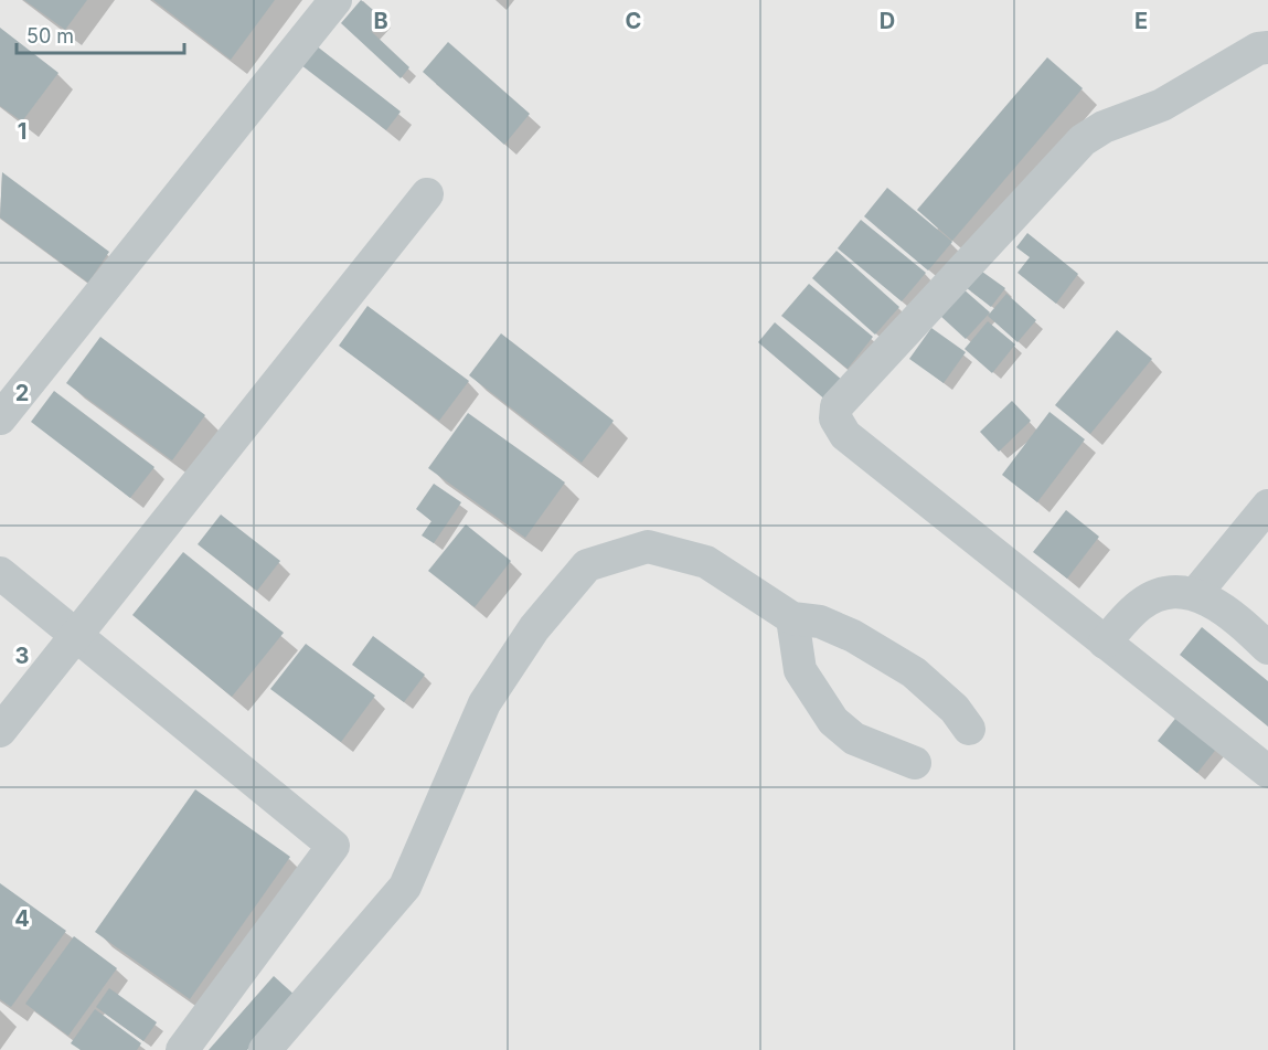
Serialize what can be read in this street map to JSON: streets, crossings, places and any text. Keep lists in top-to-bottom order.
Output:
{
  "scale_bar": "50 m",
  "grid": {
    "columns": [
      "B",
      "C",
      "D",
      "E"
    ],
    "rows": [
      "1",
      "2",
      "3",
      "4"
    ]
  }
}
